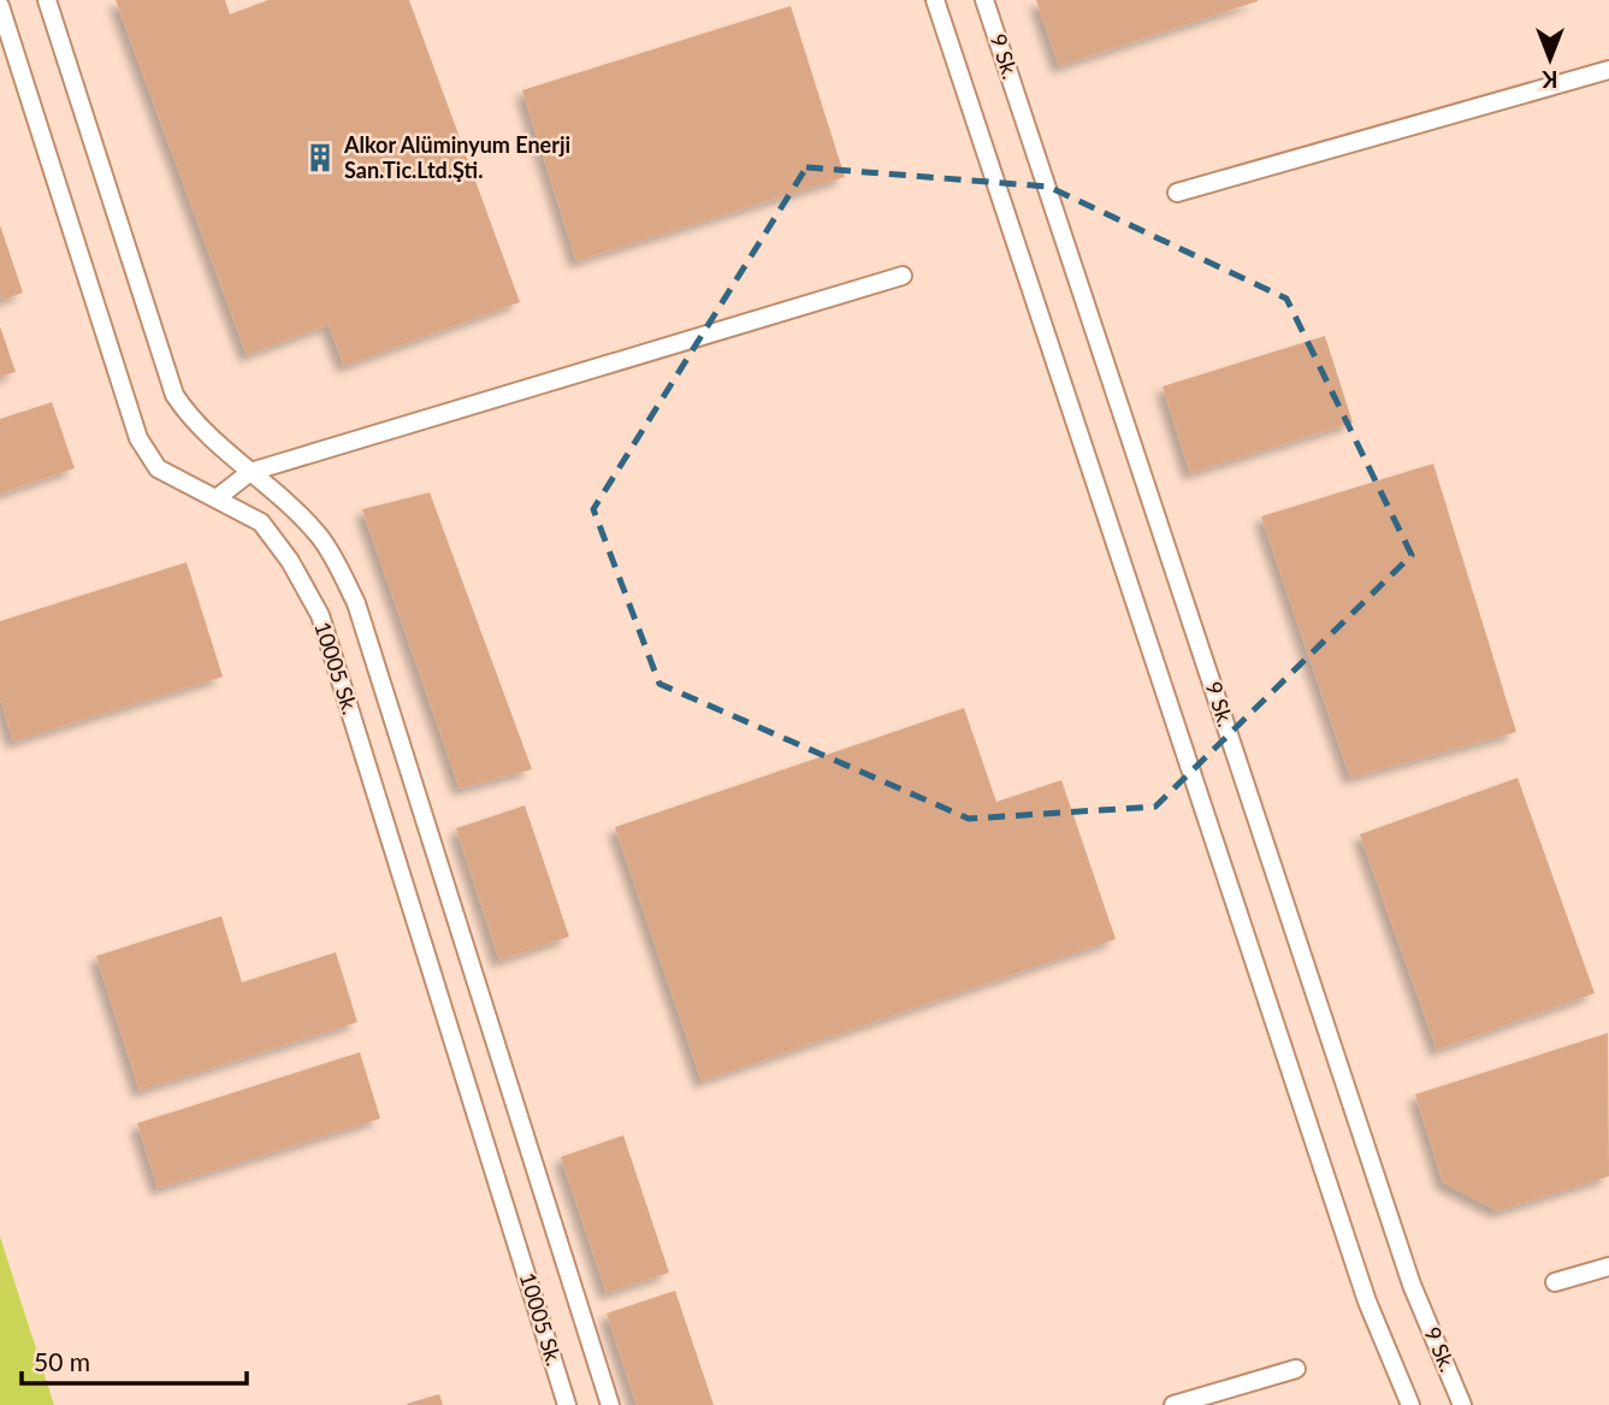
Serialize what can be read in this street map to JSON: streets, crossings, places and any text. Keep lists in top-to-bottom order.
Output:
{
  "streets": {
    "lane": ["9 Sk.", "10005 Sk."]
  },
  "places": {
    "building": ["Alkor Alüminyum Enerji San.Tic.Ltd.Şti."]
  },
  "scale_bar": "50 m",
  "north": "bottom"
}
